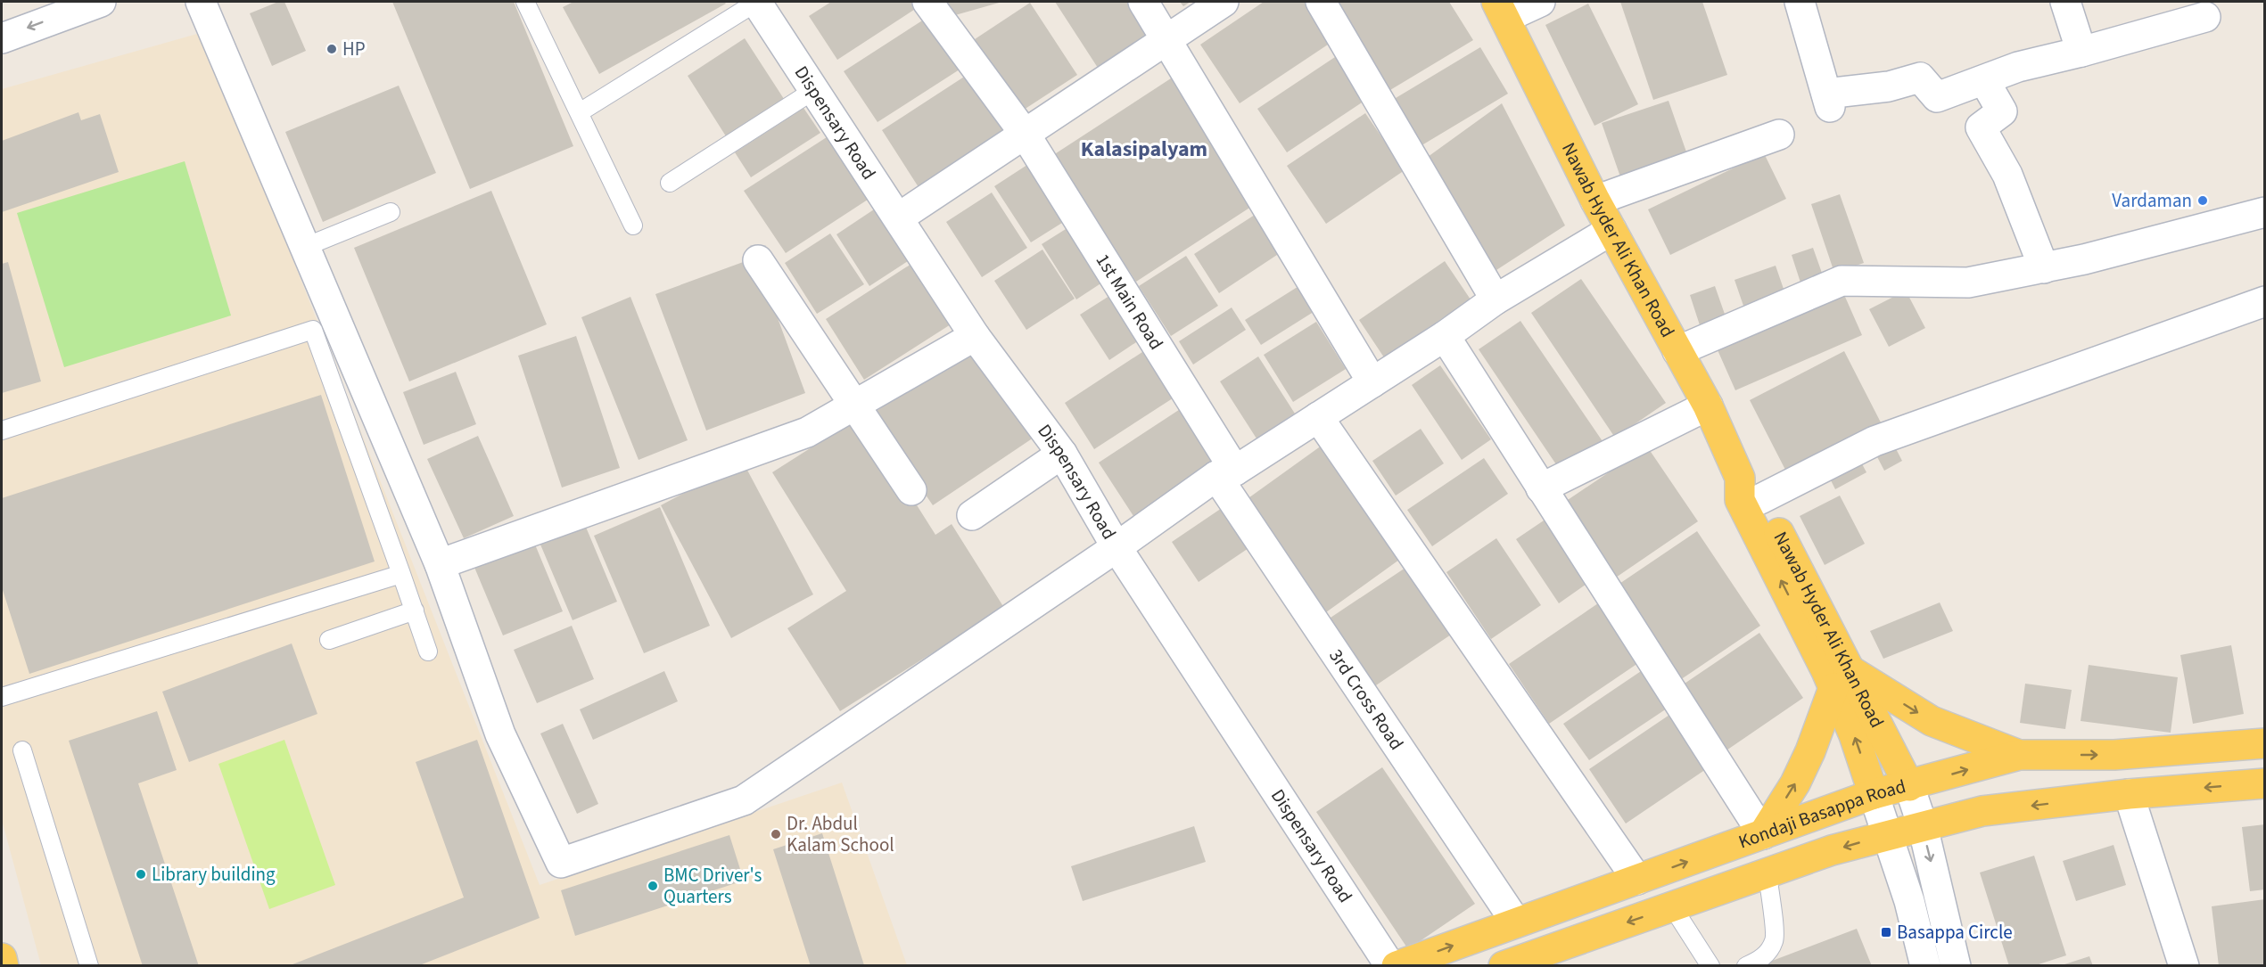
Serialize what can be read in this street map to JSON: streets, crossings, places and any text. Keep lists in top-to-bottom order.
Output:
{
  "streets": {
    "main road": ["Nawab Hyder Ali Khan Road", "Kondaji Basappa Road"],
    "street": ["Dispensary Road", "1st Main Road", "3rd Cross Road"]
  },
  "crossings": [
    ["Nawab Hyder Ali Khan Road", "Kondaji Basappa Road"],
    ["1st Main Road", "3rd Cross Road"],
    ["3rd Cross Road", "Kondaji Basappa Road"]
  ],
  "districts": ["Kalasipalyam"],
  "places": {
    "other": [
      "HP",
      "Vardaman",
      "Dr. Abdul Kalam School",
      "Library building",
      "BMC Driver's Quarters"
    ],
    "transit": ["Basappa Circle"]
  }
}
